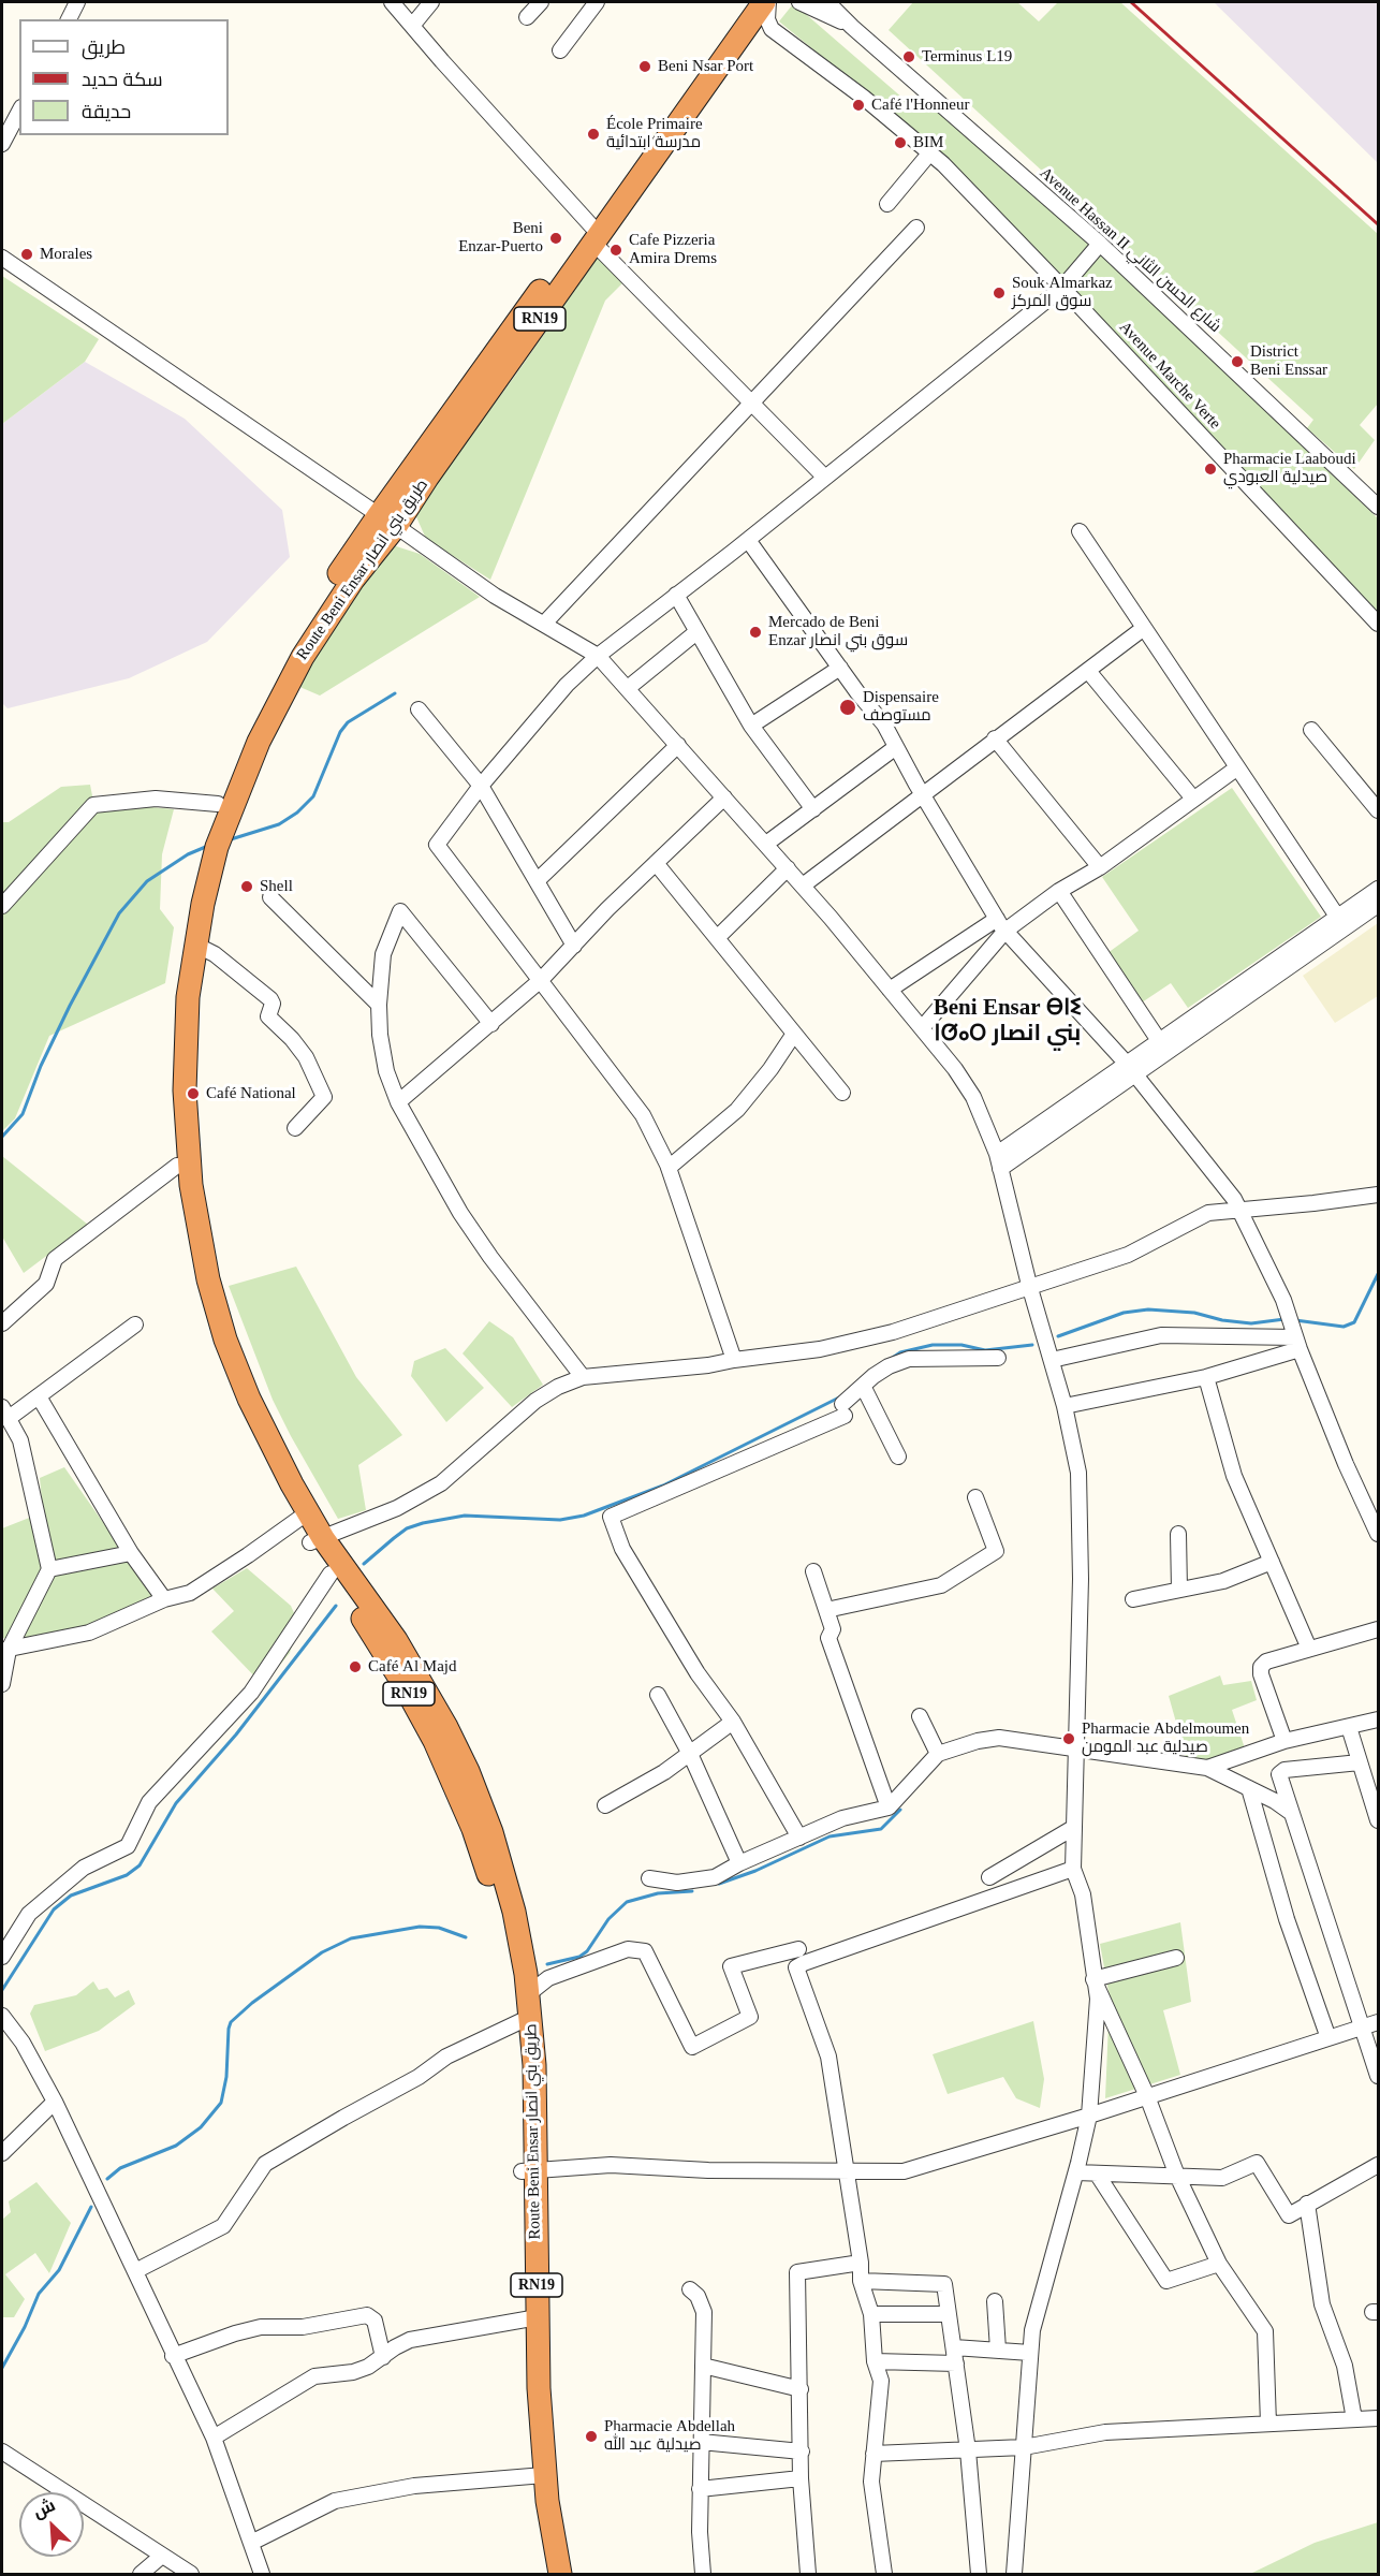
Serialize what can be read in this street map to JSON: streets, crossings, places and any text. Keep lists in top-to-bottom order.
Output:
{
  "streets": {
    "highway": ["RN19", "Route Beni Ensar طريق بني انصار"],
    "street": ["Avenue Hassan II شارع الحسن الثاني", "Avenue Marche Verte"]
  },
  "crossings": [
    ["Avenue Marche Verte", "Route Beni Ensar طريق بني انصار"]
  ],
  "districts": ["Beni Ensar ⴱⵏⵉ ⵏⵚⴰⵔ بني انصار"],
  "places": [
    "Terminus L19",
    "Beni Nsar Port",
    "Café l'Honneur",
    "École Primaire مدرسة ابتدائية",
    "BIM",
    "Beni Enzar-Puerto",
    "Cafe Pizzeria Amira Drems",
    "Morales",
    "Souk Almarkaz سوق المركز",
    "District Beni Enssar",
    "Pharmacie Laaboudi صيدلية العبودي",
    "Mercado de Beni Enzar سوق بني انصار",
    "Dispensaire مستوصف",
    "Shell",
    "Café National",
    "Café Al Majd",
    "Pharmacie Abdelmoumen صيدلية عبد المومن",
    "Pharmacie Abdellah صيدلية عبد الله"
  ],
  "legend": ["طريق", "سكة حديد", "حديقة"],
  "north": "top left"
}
